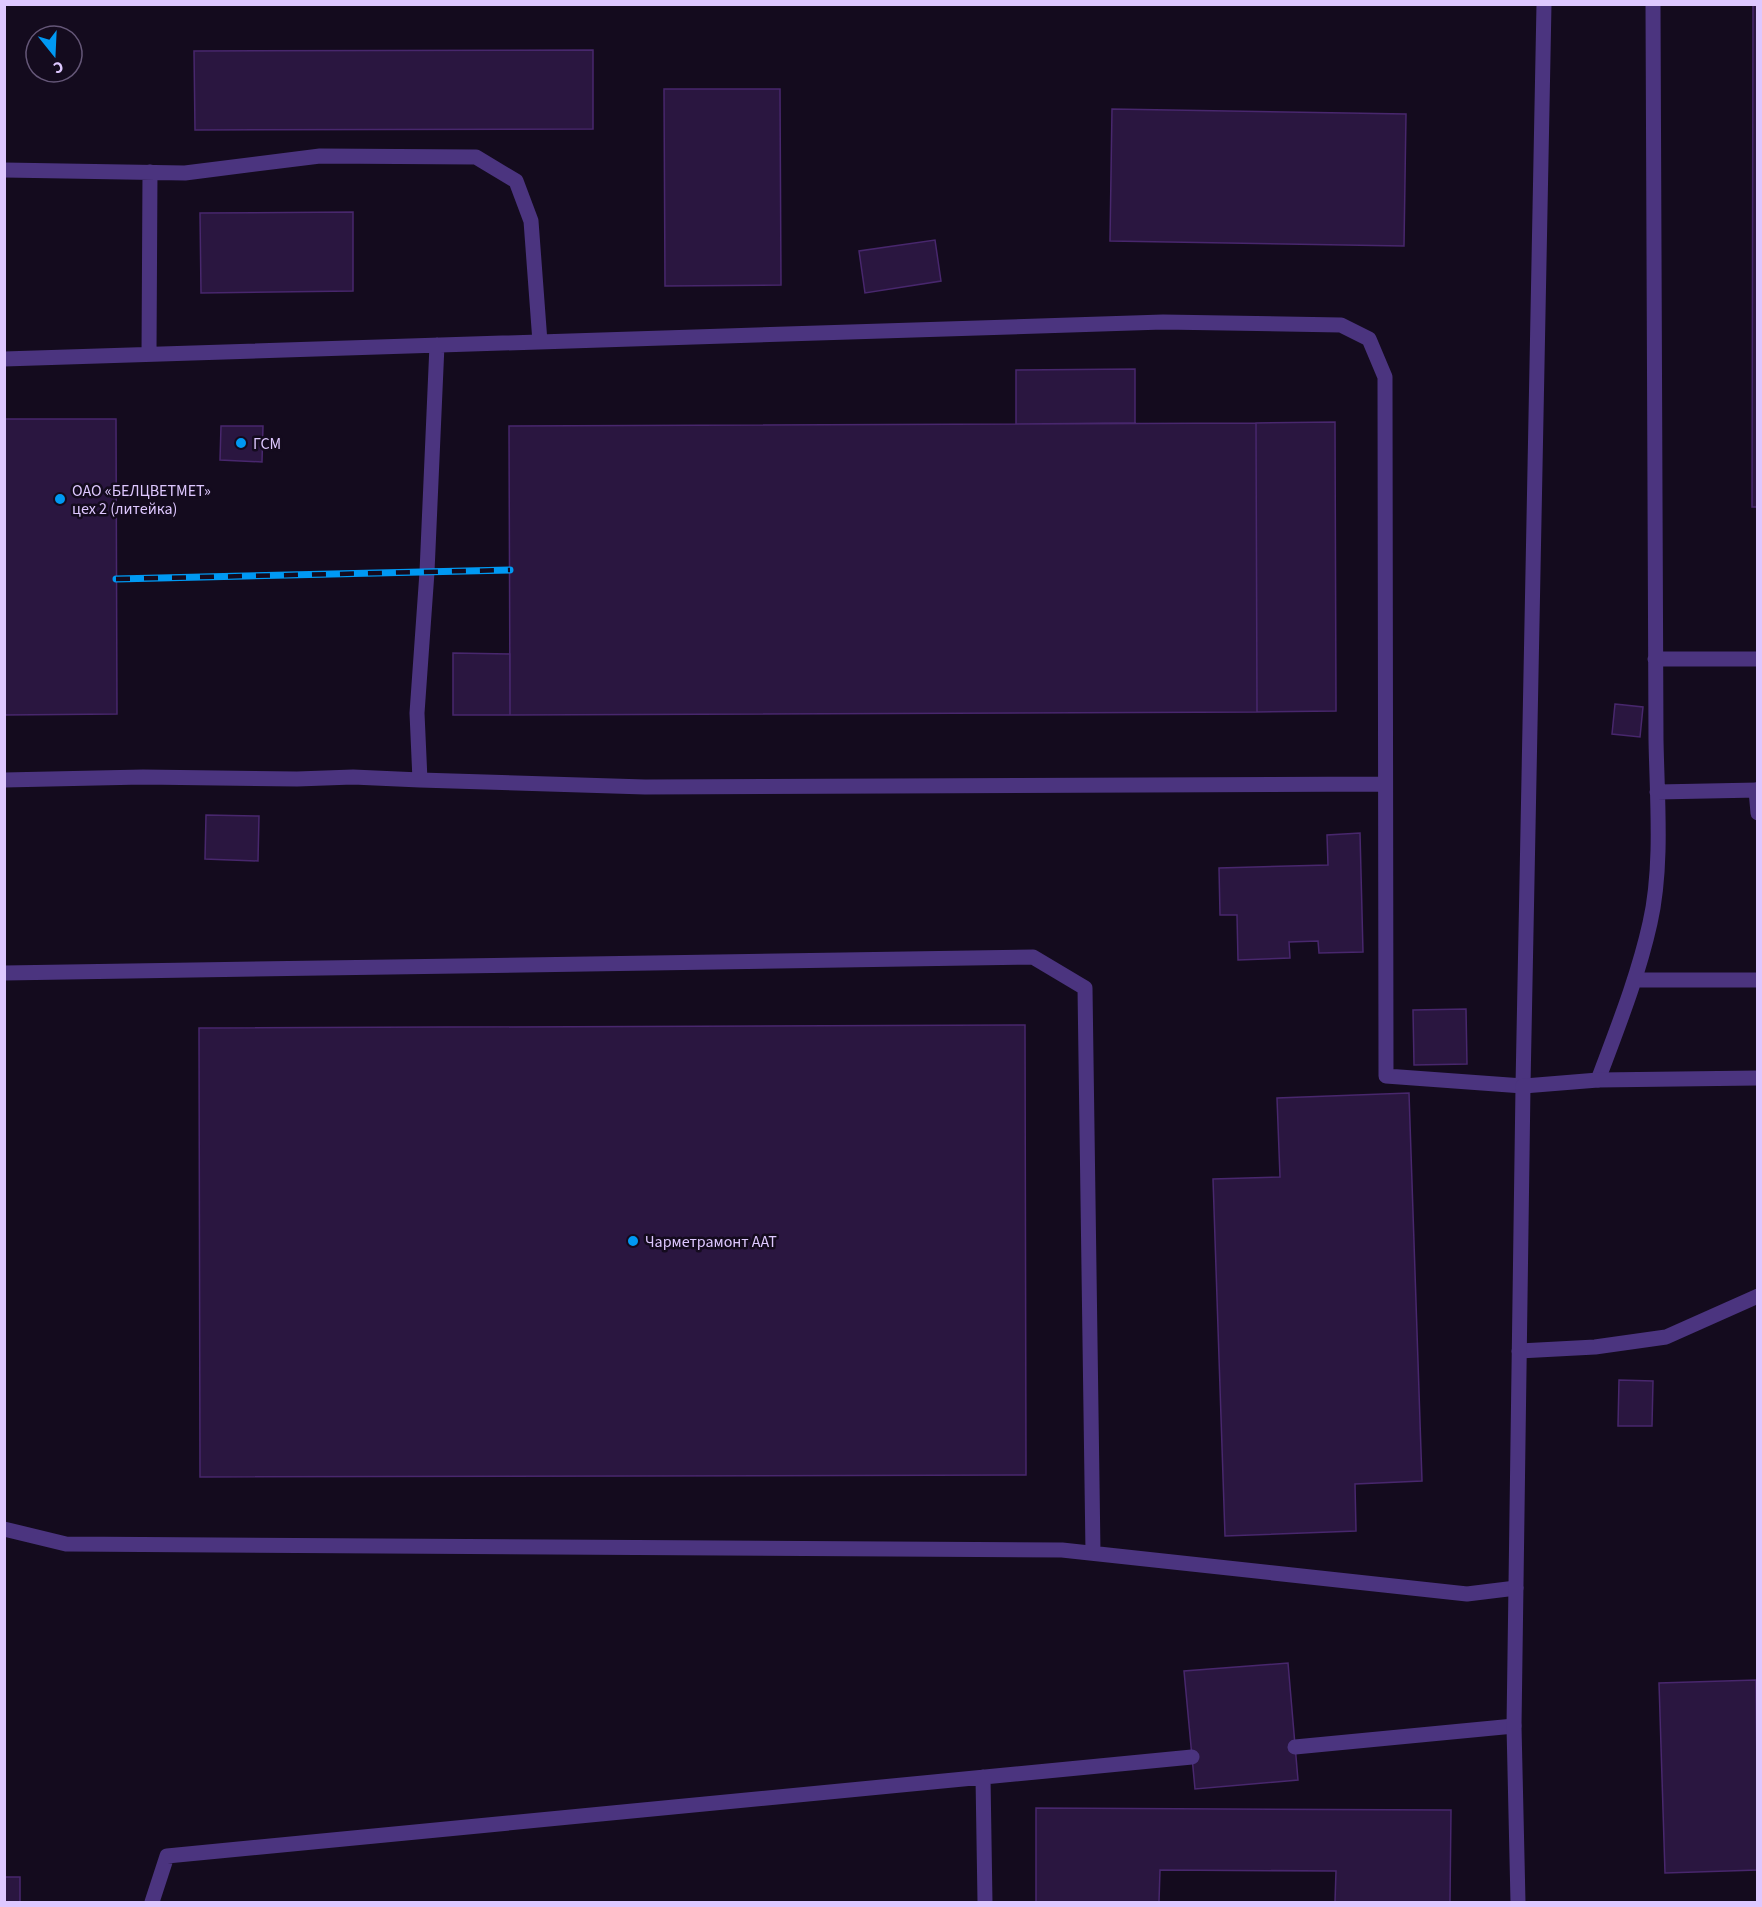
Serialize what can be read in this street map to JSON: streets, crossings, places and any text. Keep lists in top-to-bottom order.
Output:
{
  "places": ["ГСМ", "ОАО «БЕЛЦВЕТМЕТ» цех 2 (литейка)", "Чарметрамонт ААТ"],
  "north": "bottom"
}
